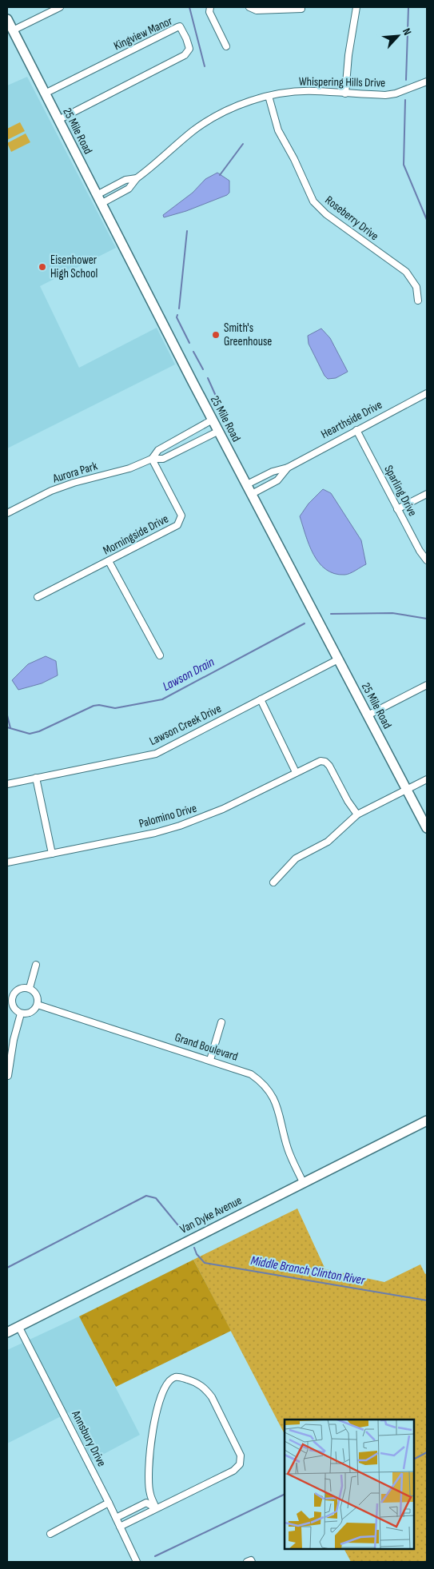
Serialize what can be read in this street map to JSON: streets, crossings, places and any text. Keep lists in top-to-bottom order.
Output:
{
  "streets": {
    "street": [
      "Kingview Manor",
      "Whispering Hills Drive",
      "25 Mile Road",
      "Roseberry Drive",
      "Hearthside Drive",
      "Aurora Park",
      "Sparling Drive",
      "Morningside Drive",
      "Lawson Creek Drive",
      "Palomino Drive",
      "Grand Boulevard",
      "Van Dyke Avenue",
      "Annsbury Drive"
    ]
  },
  "crossings": [
    ["Kingview Manor", "25 Mile Road"],
    ["Whispering Hills Drive", "25 Mile Road"],
    ["Whispering Hills Drive", "Roseberry Drive"],
    ["25 Mile Road", "Hearthside Drive"],
    ["25 Mile Road", "Aurora Park"],
    ["25 Mile Road", "Lawson Creek Drive"],
    ["Hearthside Drive", "Sparling Drive"],
    ["Aurora Park", "Morningside Drive"],
    ["Grand Boulevard", "Van Dyke Avenue"],
    ["Van Dyke Avenue", "Annsbury Drive"]
  ],
  "water": ["Lawson Drain", "Middle Branch Clinton River"],
  "places": ["Eisenhower High School", "Smith's Greenhouse"],
  "north": "top right"
}
